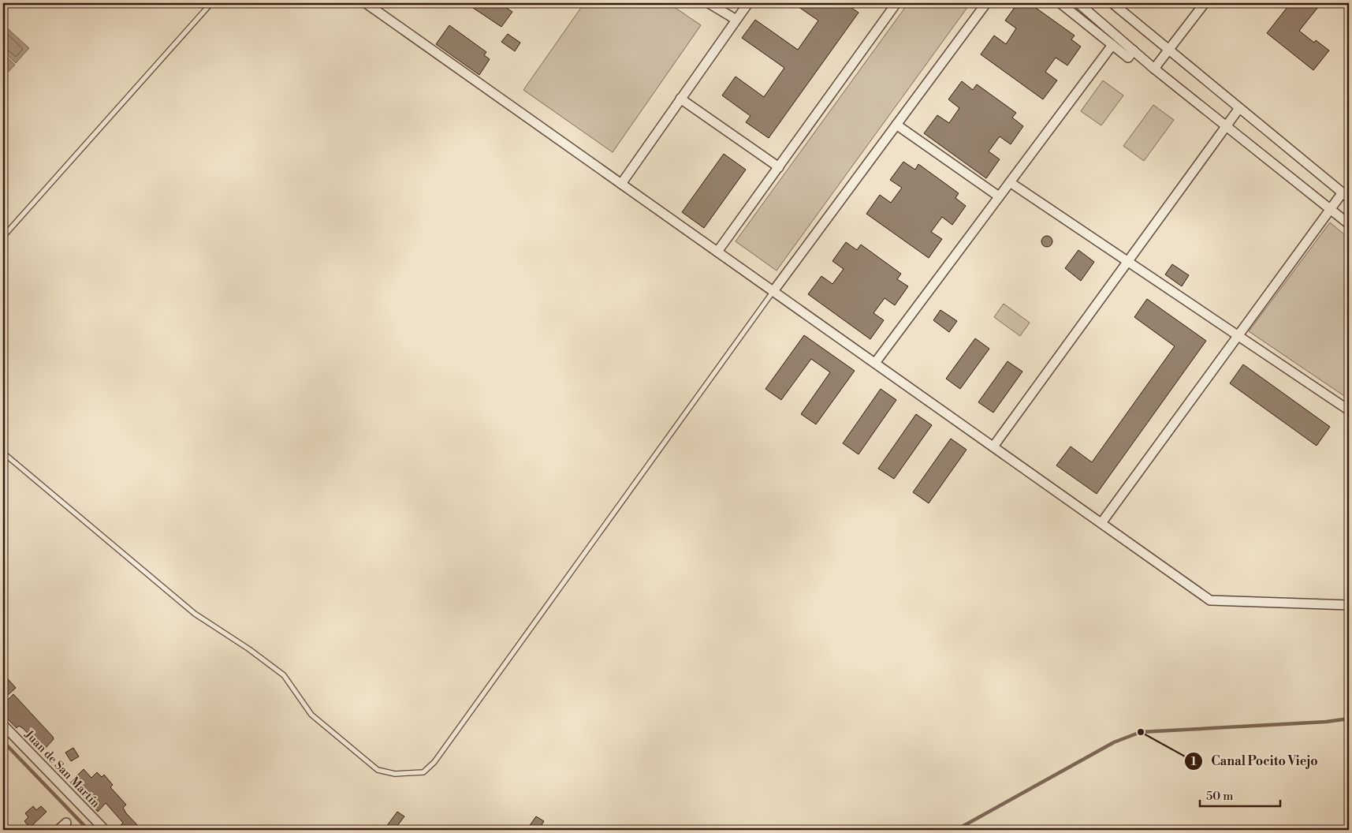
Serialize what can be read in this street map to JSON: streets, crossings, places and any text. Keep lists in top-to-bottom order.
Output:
{
  "streets": {
    "street": ["Juan de San Martín"]
  },
  "places": ["Canal Pocito Viejo"],
  "scale_bar": "50 m"
}
